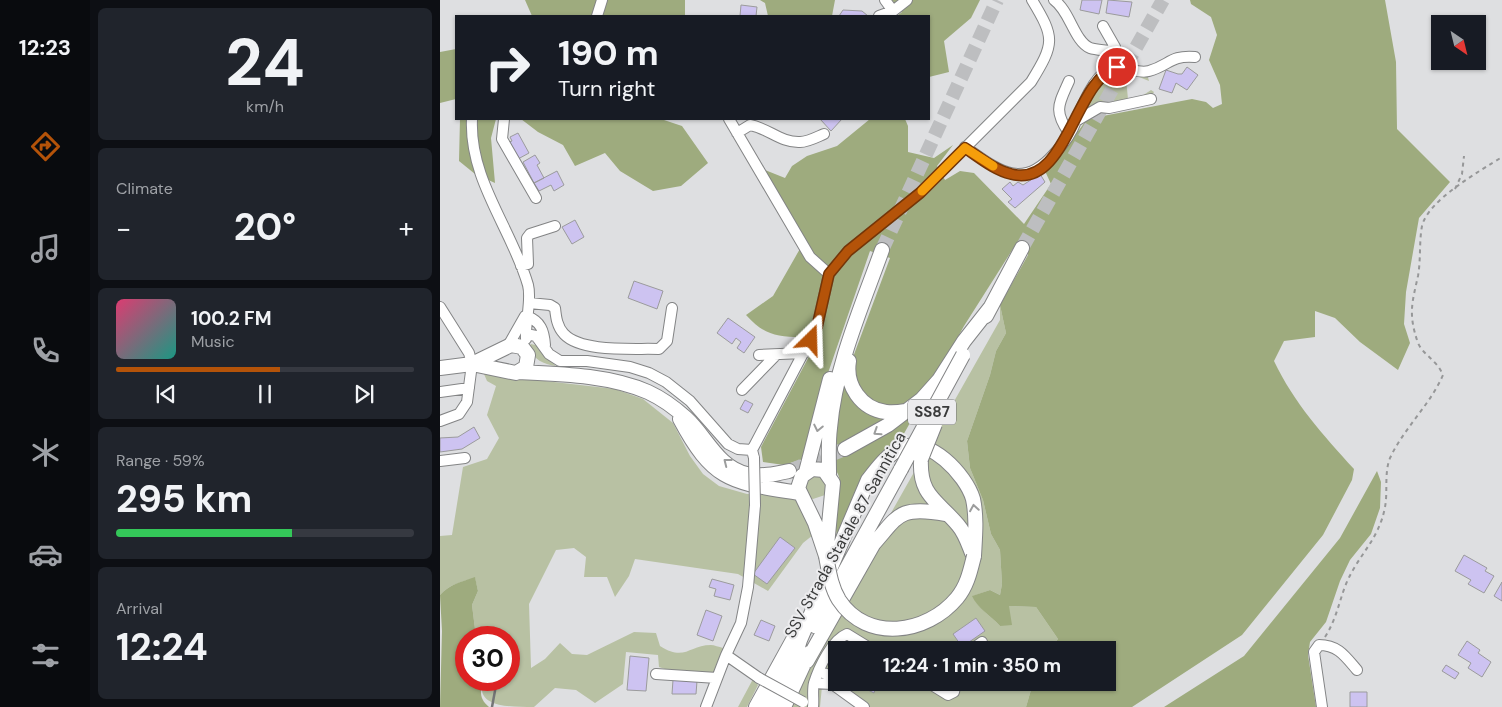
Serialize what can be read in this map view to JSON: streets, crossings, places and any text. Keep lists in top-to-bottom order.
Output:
{
  "streets": {
    "main road": ["SS87", "SSV Strada Statale 87 Sannitica"]
  },
  "north": "bottom right",
  "page": {
    "tabs": "12:23",
    "tile": [
      ["24", "km/h"],
      "Climate",
      ["Range · 59%", "295 km"],
      ["Arrival", "12:24"]
    ],
    "turn": ["190 m", "Turn right"],
    "heat": ["−", "20°", "+"],
    "song": ["100.2 FM", "Music"],
    "limit": "30",
    "trip": "12:24 · 1 min · 350 m"
  }
}
